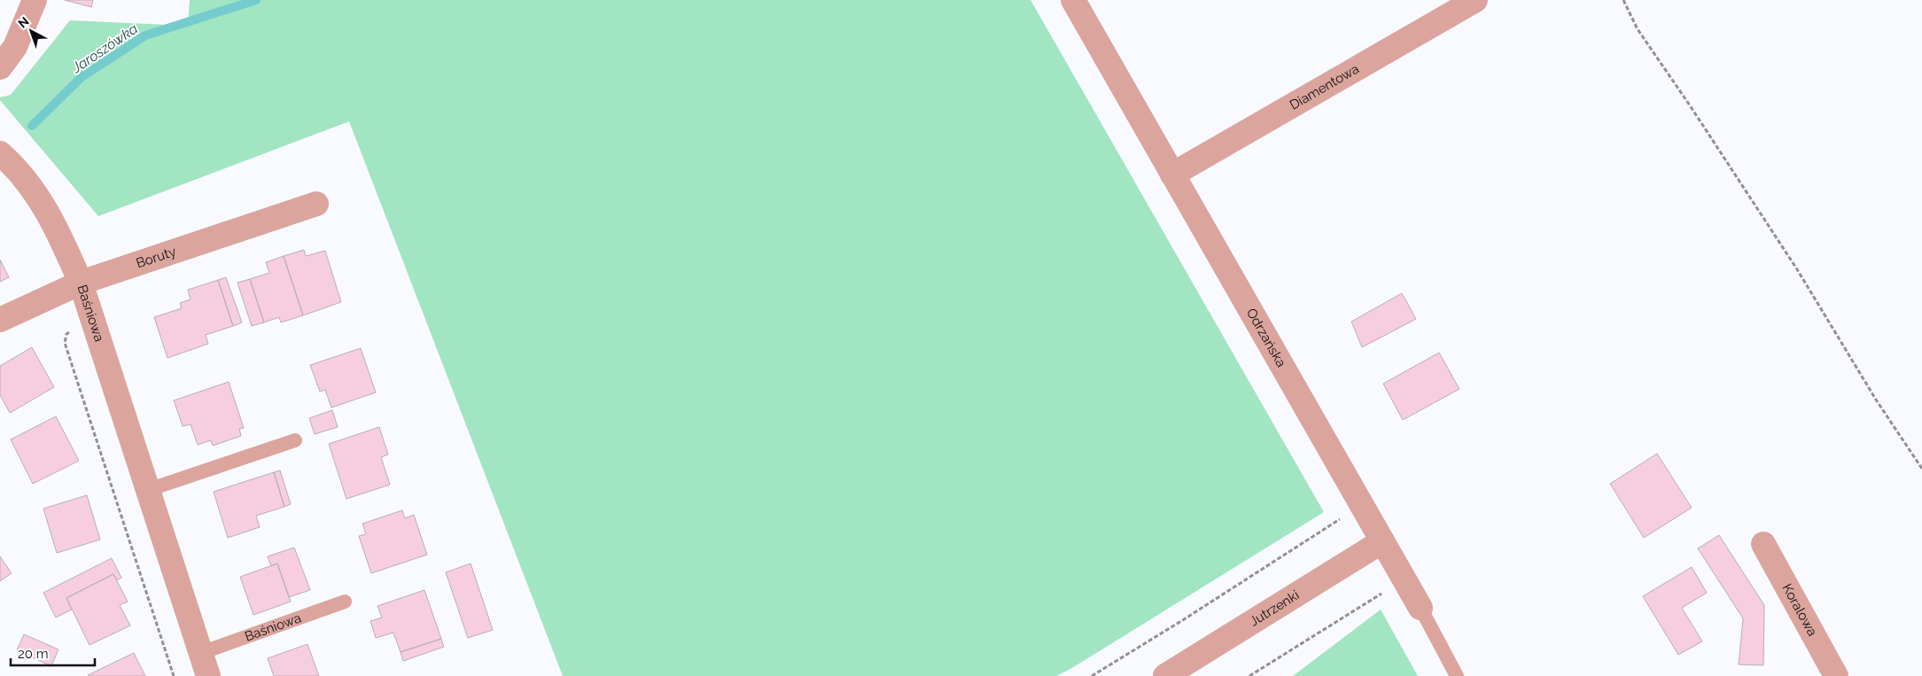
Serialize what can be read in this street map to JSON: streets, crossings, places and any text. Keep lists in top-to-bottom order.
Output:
{
  "streets": {
    "street": [
      "Diamentowa",
      "Boruty",
      "Baśniowa",
      "Odrzańska",
      "Jutrzenki",
      "Koralowa"
    ]
  },
  "crossings": [
    ["Diamentowa", "Odrzańska"],
    ["Boruty", "Baśniowa"],
    ["Odrzańska", "Jutrzenki"]
  ],
  "water": ["Jaroszówka"],
  "scale_bar": "20 m",
  "north": "top left"
}
